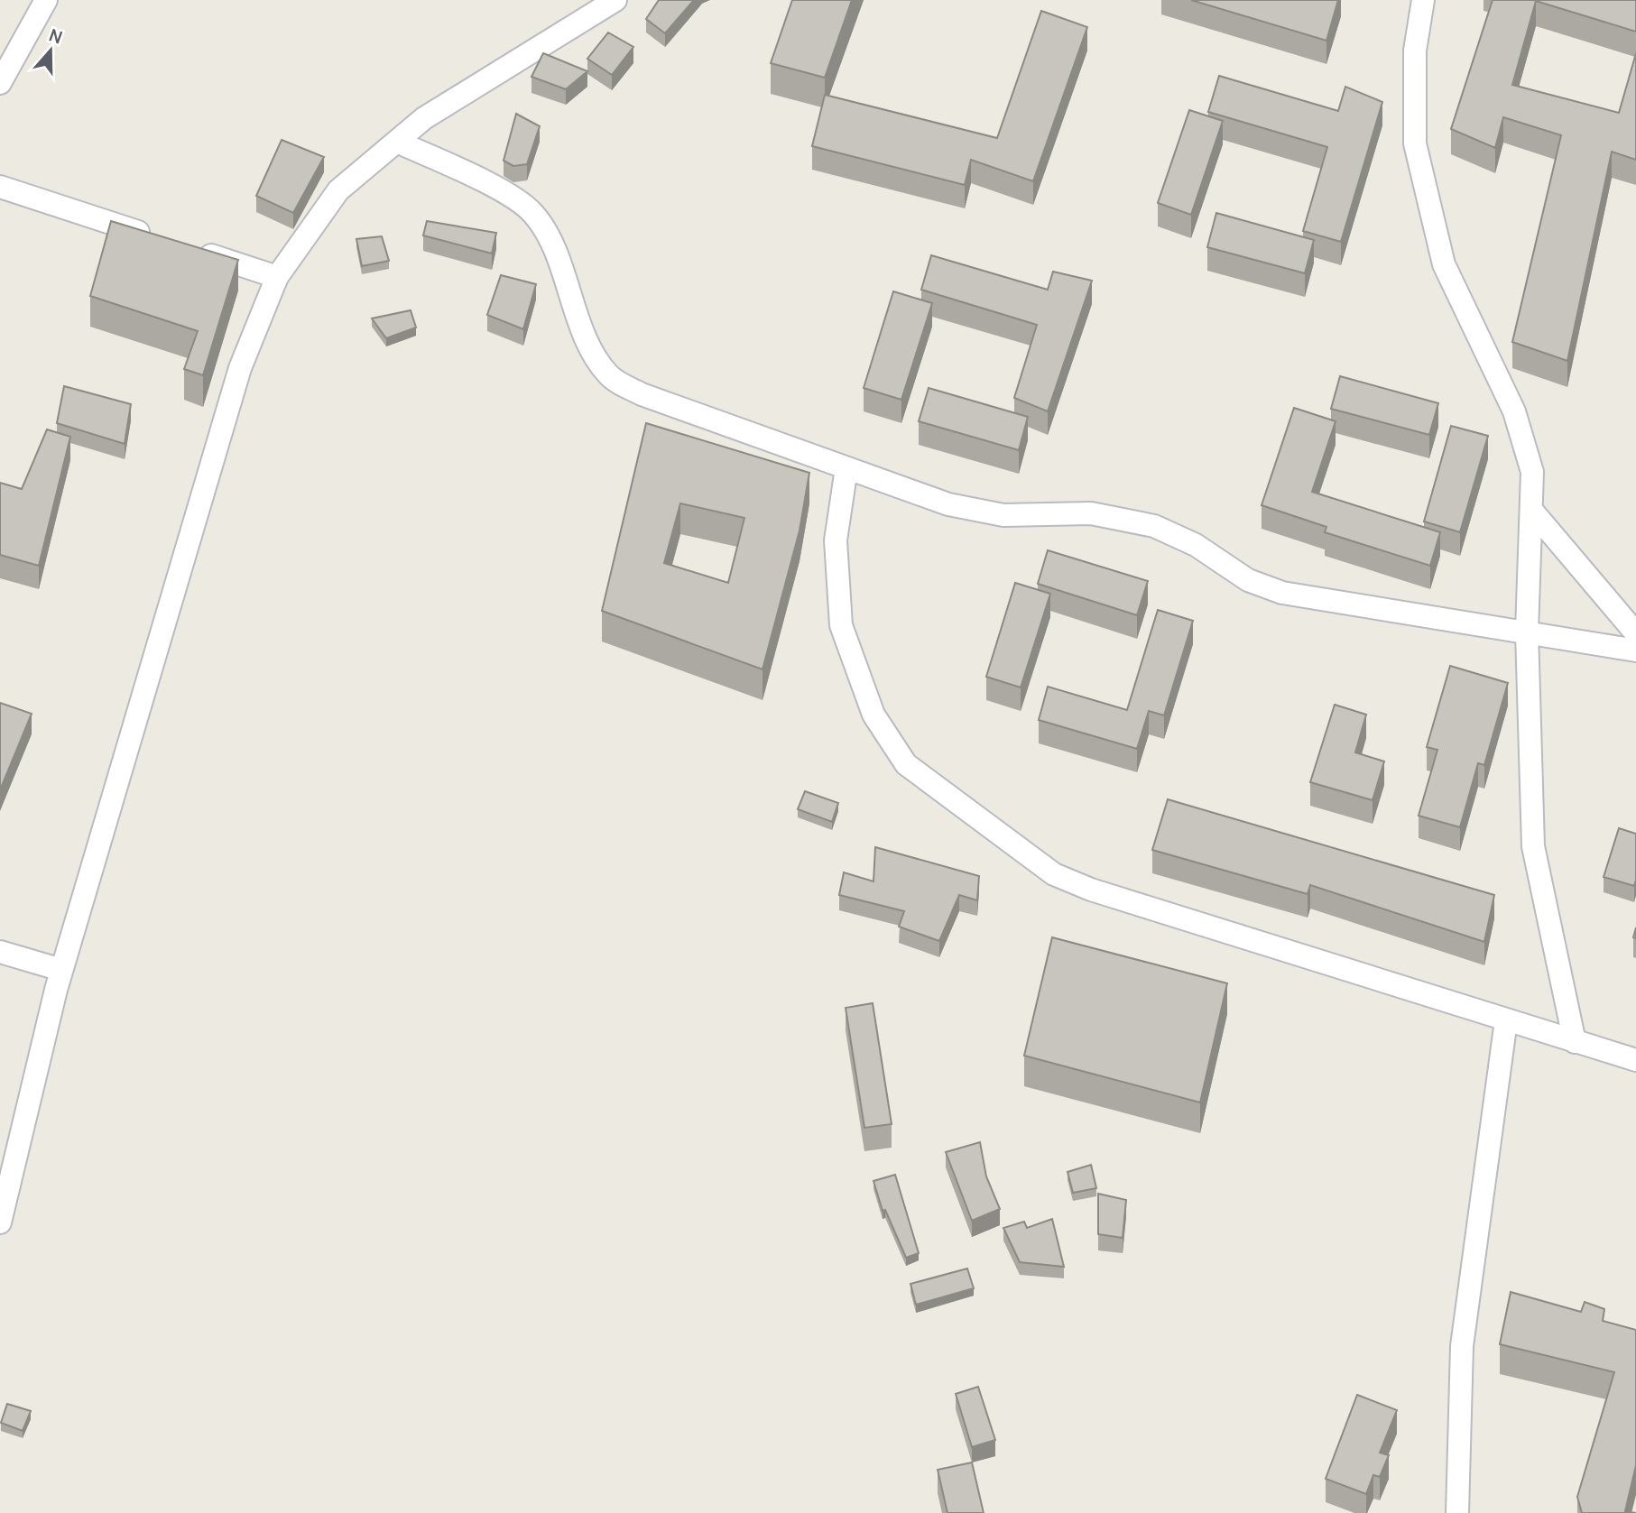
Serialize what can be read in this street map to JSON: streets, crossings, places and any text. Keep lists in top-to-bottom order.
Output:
{
  "north": "top"
}
